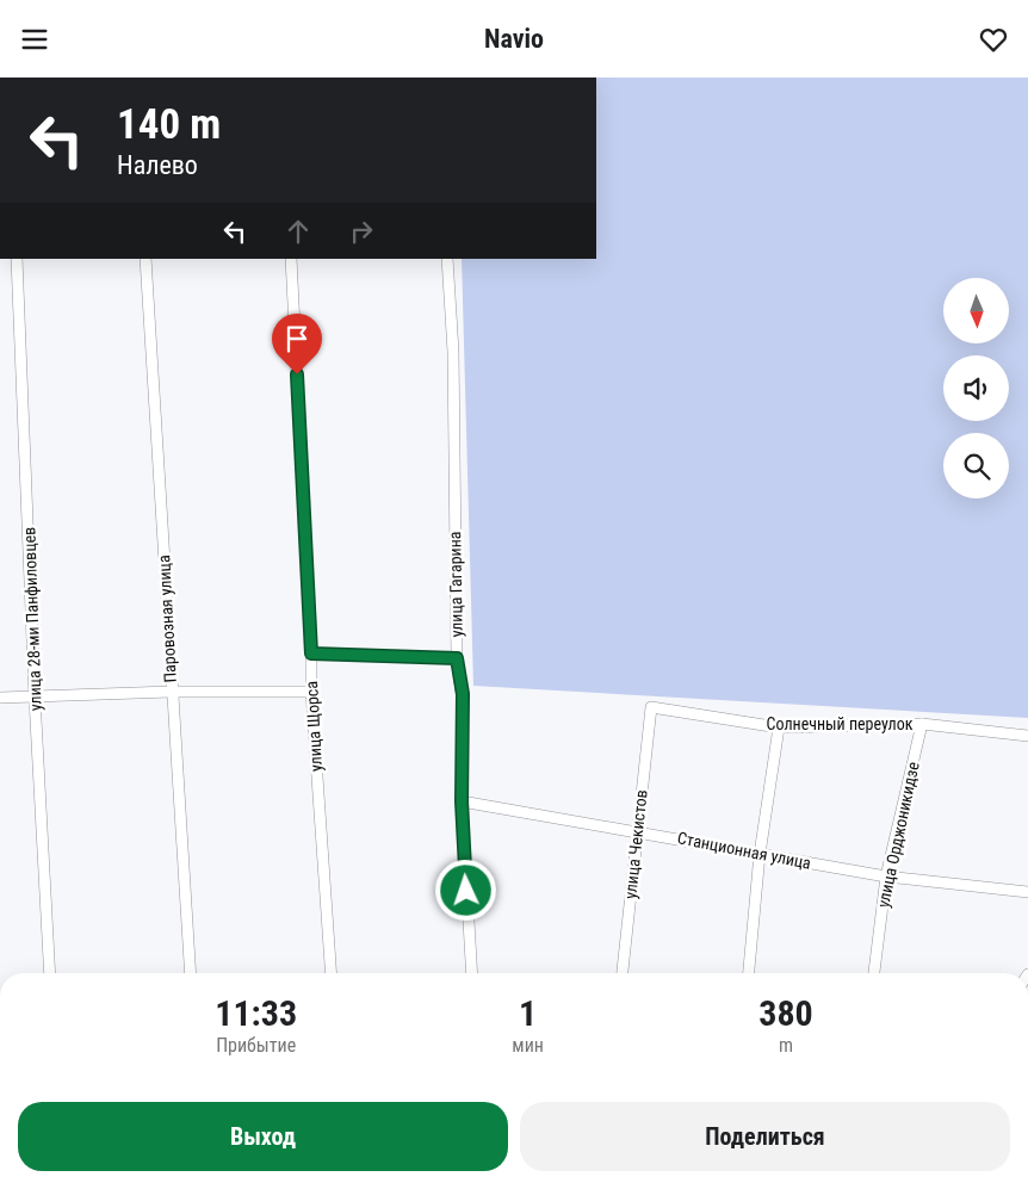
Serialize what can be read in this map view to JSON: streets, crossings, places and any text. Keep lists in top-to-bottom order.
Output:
{
  "streets": {
    "street": [
      "улица Гагарина",
      "улица 28-ми Панфиловцев",
      "Паровозная улица",
      "Солнечный переулок",
      "улица Щорса",
      "улица Орджоникидзе",
      "улица Чекистов",
      "Станционная улица"
    ]
  },
  "crossings": [
    ["улица Гагарина", "Станционная улица"],
    ["Солнечный переулок", "улица Орджоникидзе"],
    ["Солнечный переулок", "улица Чекистов"],
    ["улица Орджоникидзе", "Станционная улица"],
    ["улица Чекистов", "Станционная улица"]
  ],
  "north": "bottom",
  "page": {
    "header": "Navio",
    "turn": ["140 m", "Налево"],
    "eta": [
      "11:33",
      "Прибытие",
      "1",
      "мин",
      "380",
      "m"
    ],
    "buttons": ["Выход", "Поделиться"]
  }
}
